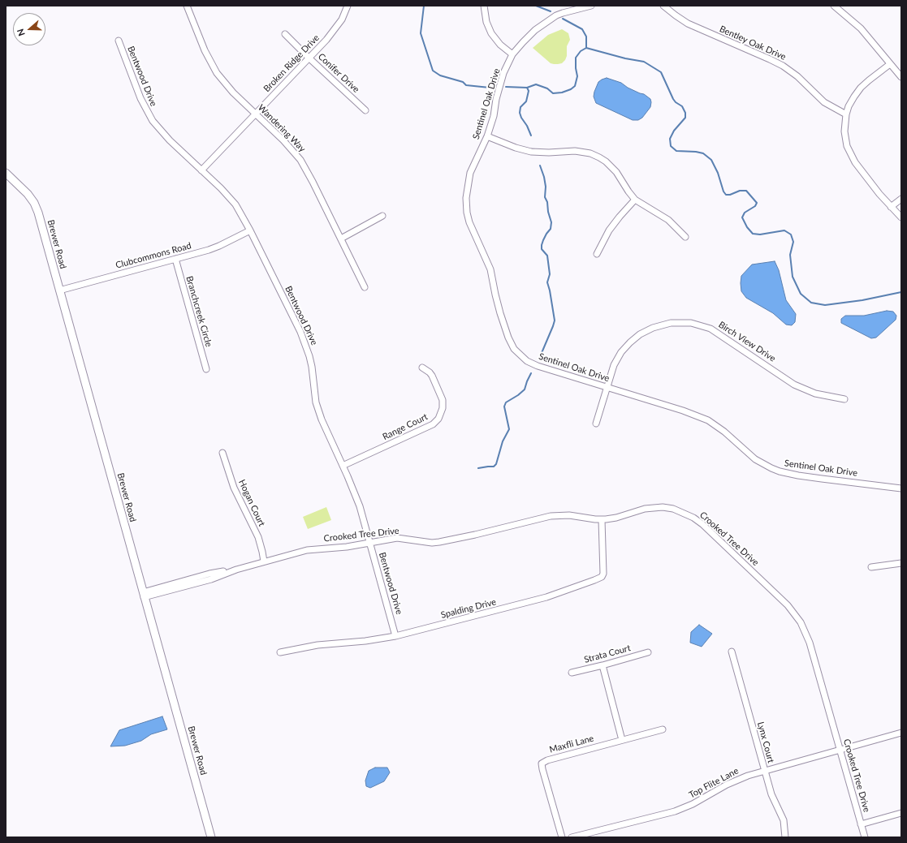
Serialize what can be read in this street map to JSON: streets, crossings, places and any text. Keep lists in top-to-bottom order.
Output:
{
  "streets": {
    "street": [
      "Bentley Oak Drive",
      "Broken Ridge Drive",
      "Conifer Drive",
      "Bentwood Drive",
      "Sentinel Oak Drive",
      "Wandering Way",
      "Brewer Road",
      "Clubcommons Road",
      "Branchcreek Circle",
      "Birch View Drive",
      "Range Court",
      "Hogan Court",
      "Crooked Tree Drive",
      "Spalding Drive",
      "Strata Court",
      "Lynx Court",
      "Maxfli Lane",
      "Top Flite Lane"
    ]
  },
  "crossings": [
    ["Broken Ridge Drive", "Conifer Drive"],
    ["Broken Ridge Drive", "Bentwood Drive"],
    ["Broken Ridge Drive", "Wandering Way"],
    ["Bentwood Drive", "Clubcommons Road"],
    ["Bentwood Drive", "Range Court"],
    ["Bentwood Drive", "Crooked Tree Drive"],
    ["Bentwood Drive", "Spalding Drive"],
    ["Sentinel Oak Drive", "Birch View Drive"],
    ["Brewer Road", "Clubcommons Road"],
    ["Brewer Road", "Crooked Tree Drive"],
    ["Clubcommons Road", "Branchcreek Circle"],
    ["Hogan Court", "Crooked Tree Drive"],
    ["Crooked Tree Drive", "Spalding Drive"],
    ["Crooked Tree Drive", "Top Flite Lane"],
    ["Lynx Court", "Top Flite Lane"]
  ],
  "north": "left"
}
